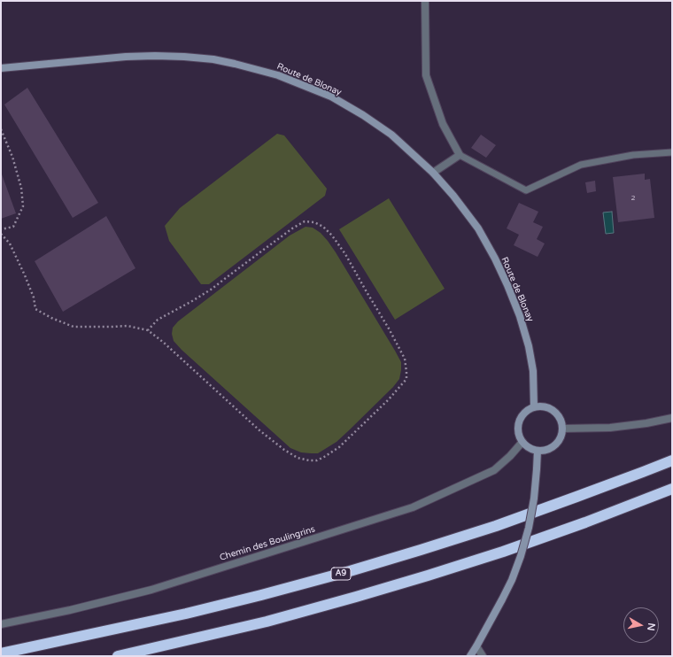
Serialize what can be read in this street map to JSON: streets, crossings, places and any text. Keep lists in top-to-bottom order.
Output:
{
  "streets": {
    "highway": ["A9"],
    "street": ["Route de Blonay", "Chemin des Boulingrins"]
  },
  "crossings": [
    ["Route de Blonay", "Chemin des Boulingrins"]
  ],
  "house_numbers": ["2"],
  "north": "right"
}
